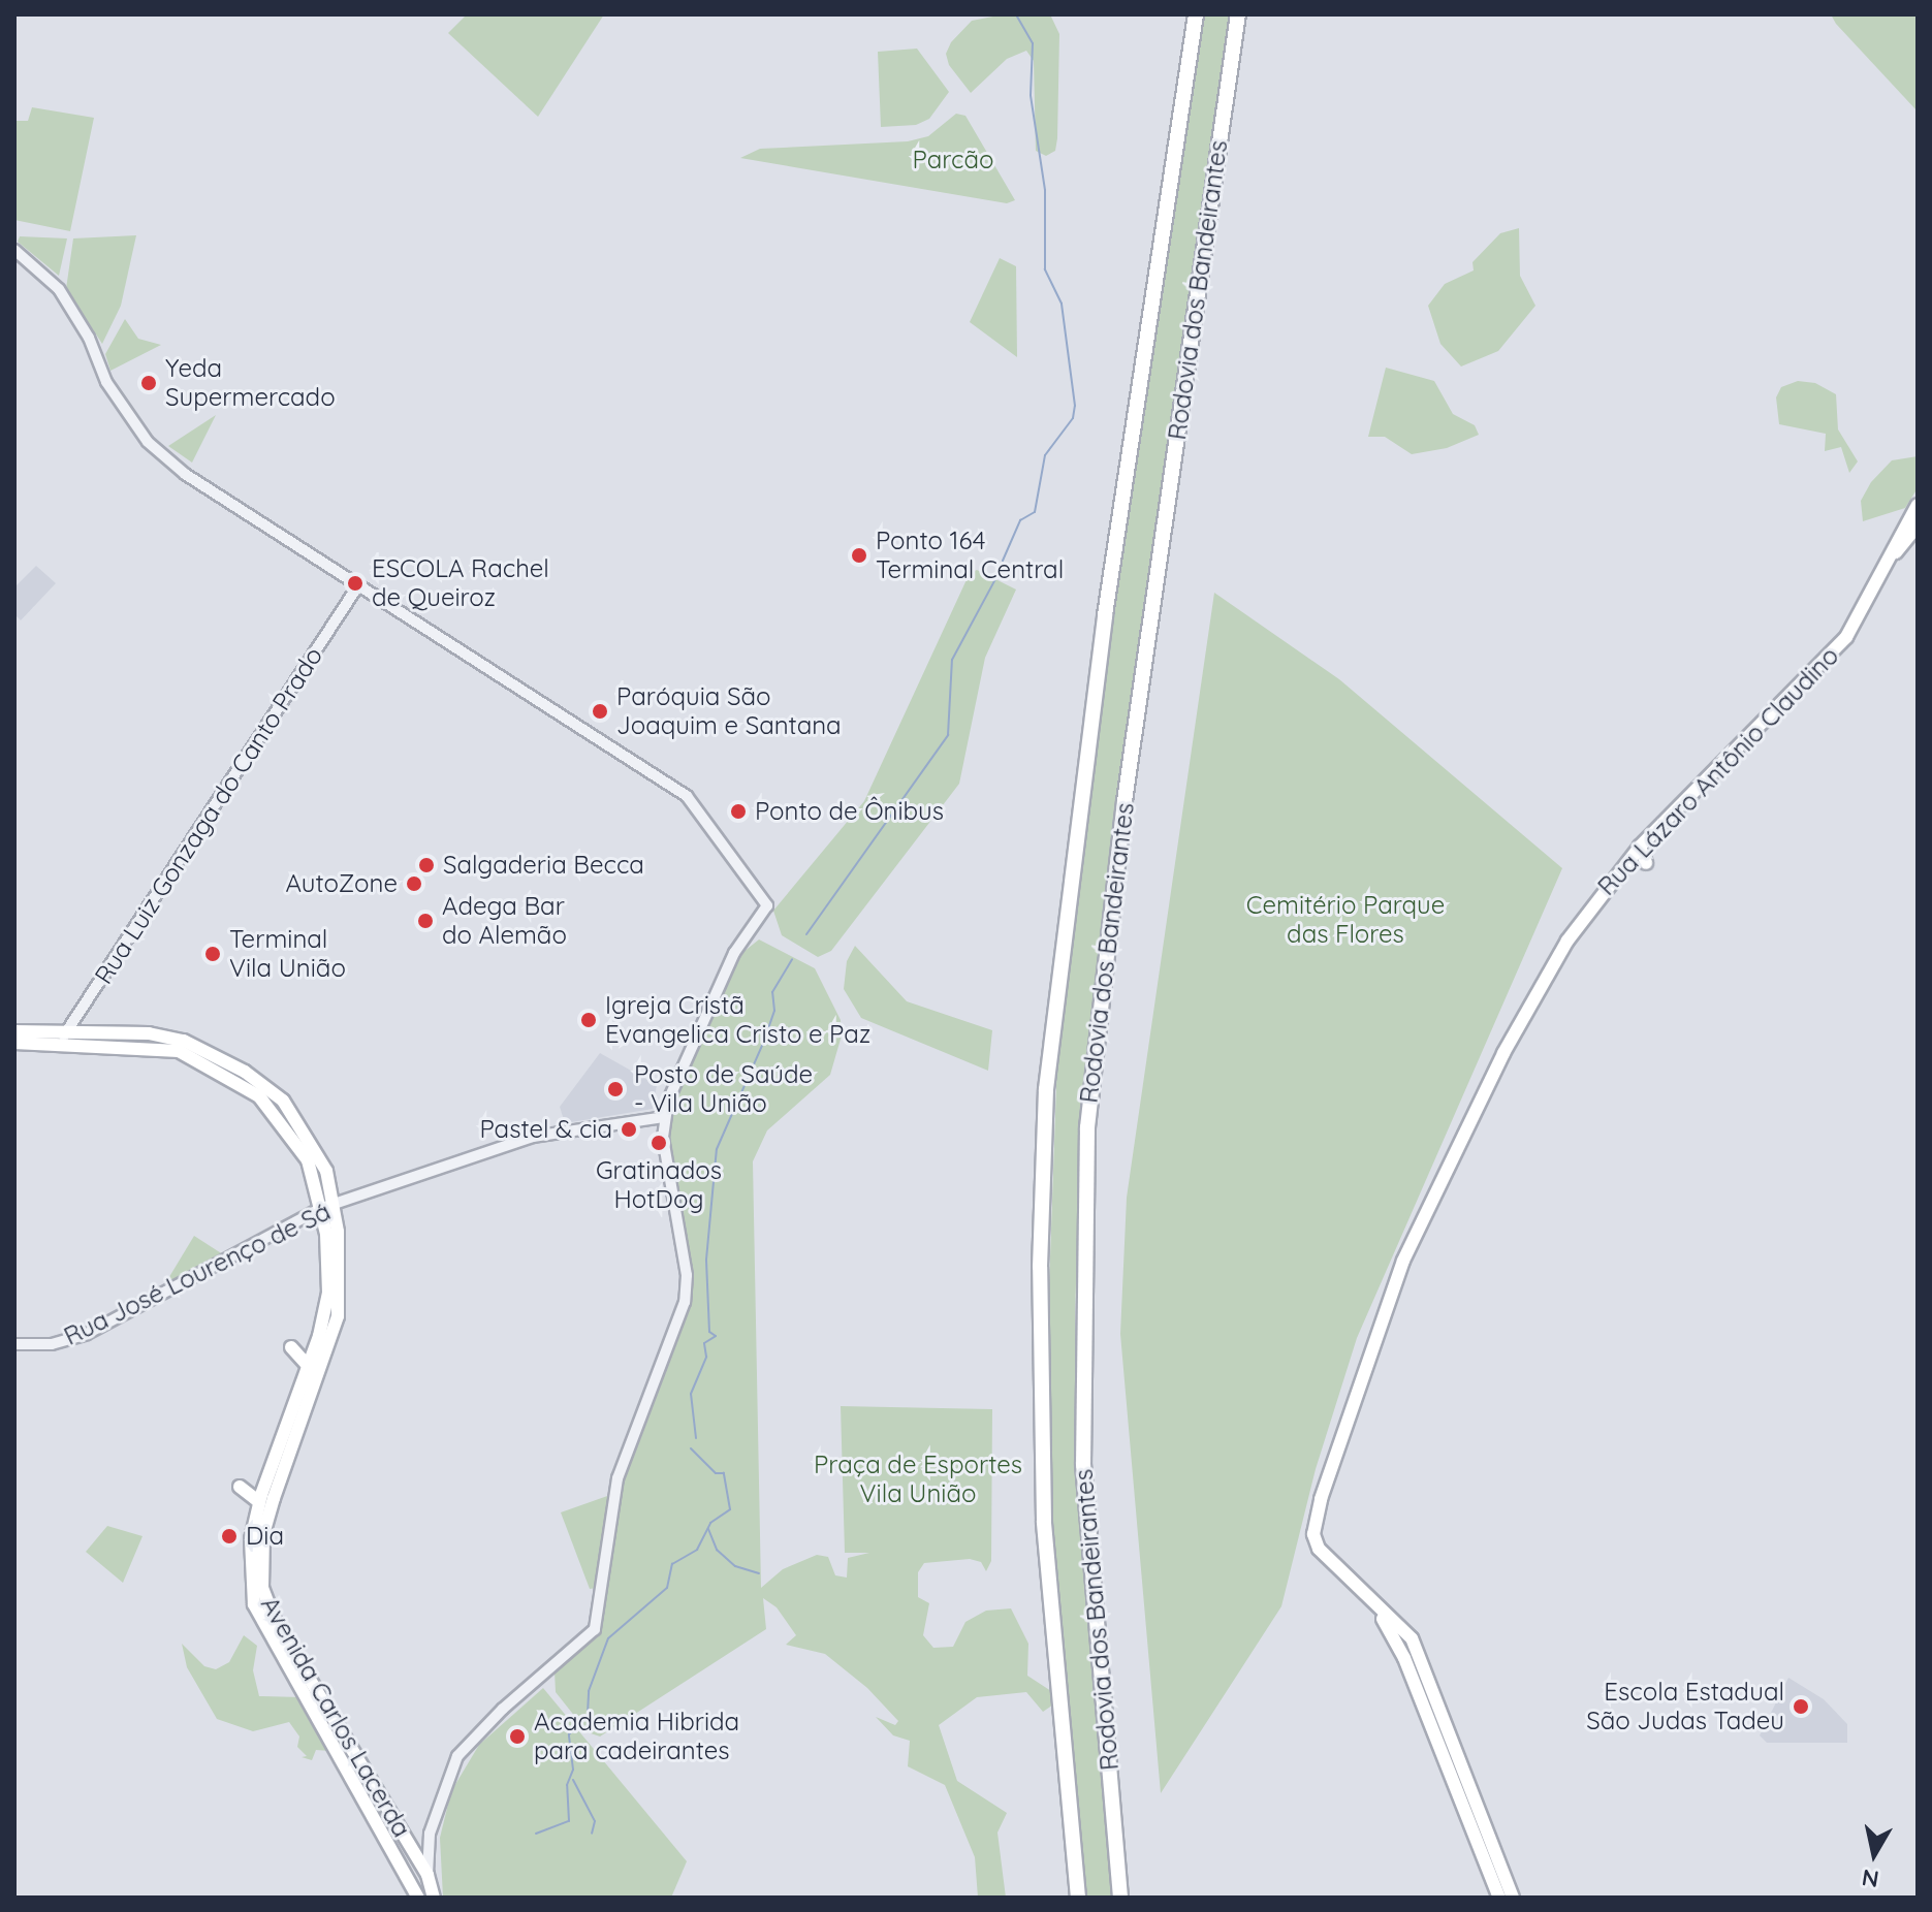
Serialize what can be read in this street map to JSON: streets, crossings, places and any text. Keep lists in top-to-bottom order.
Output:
{
  "streets": {
    "highway": ["Rodovia dos Bandeirantes"],
    "main road": ["Rua Lázaro Antônio Claudino", "Avenida Carlos Lacerda"],
    "street": ["Rua Luiz Gonzaga do Canto Prado", "Rua José Lourenço de Sá"]
  },
  "crossings": [
    ["Rua Luiz Gonzaga do Canto Prado", "Avenida Carlos Lacerda"],
    ["Rua José Lourenço de Sá", "Avenida Carlos Lacerda"]
  ],
  "parks": ["Parcão", "Cemitério Parque das Flores", "Praça de Esportes Vila União"],
  "places": [
    "Yeda Supermercado",
    "Ponto 164 Terminal Central",
    "ESCOLA Rachel de Queiroz",
    "Paróquia São Joaquim e Santana",
    "Ponto de Ônibus",
    "Salgaderia Becca",
    "AutoZone",
    "Adega Bar do Alemão",
    "Terminal Vila União",
    "Igreja Cristã Evangelica Cristo e Paz",
    "Posto de Saúde - Vila União",
    "Pastel & cia",
    "Gratinados HotDog",
    "Dia",
    "Escola Estadual São Judas Tadeu",
    "Academia Hibrida para cadeirantes"
  ],
  "north": "bottom"
}
